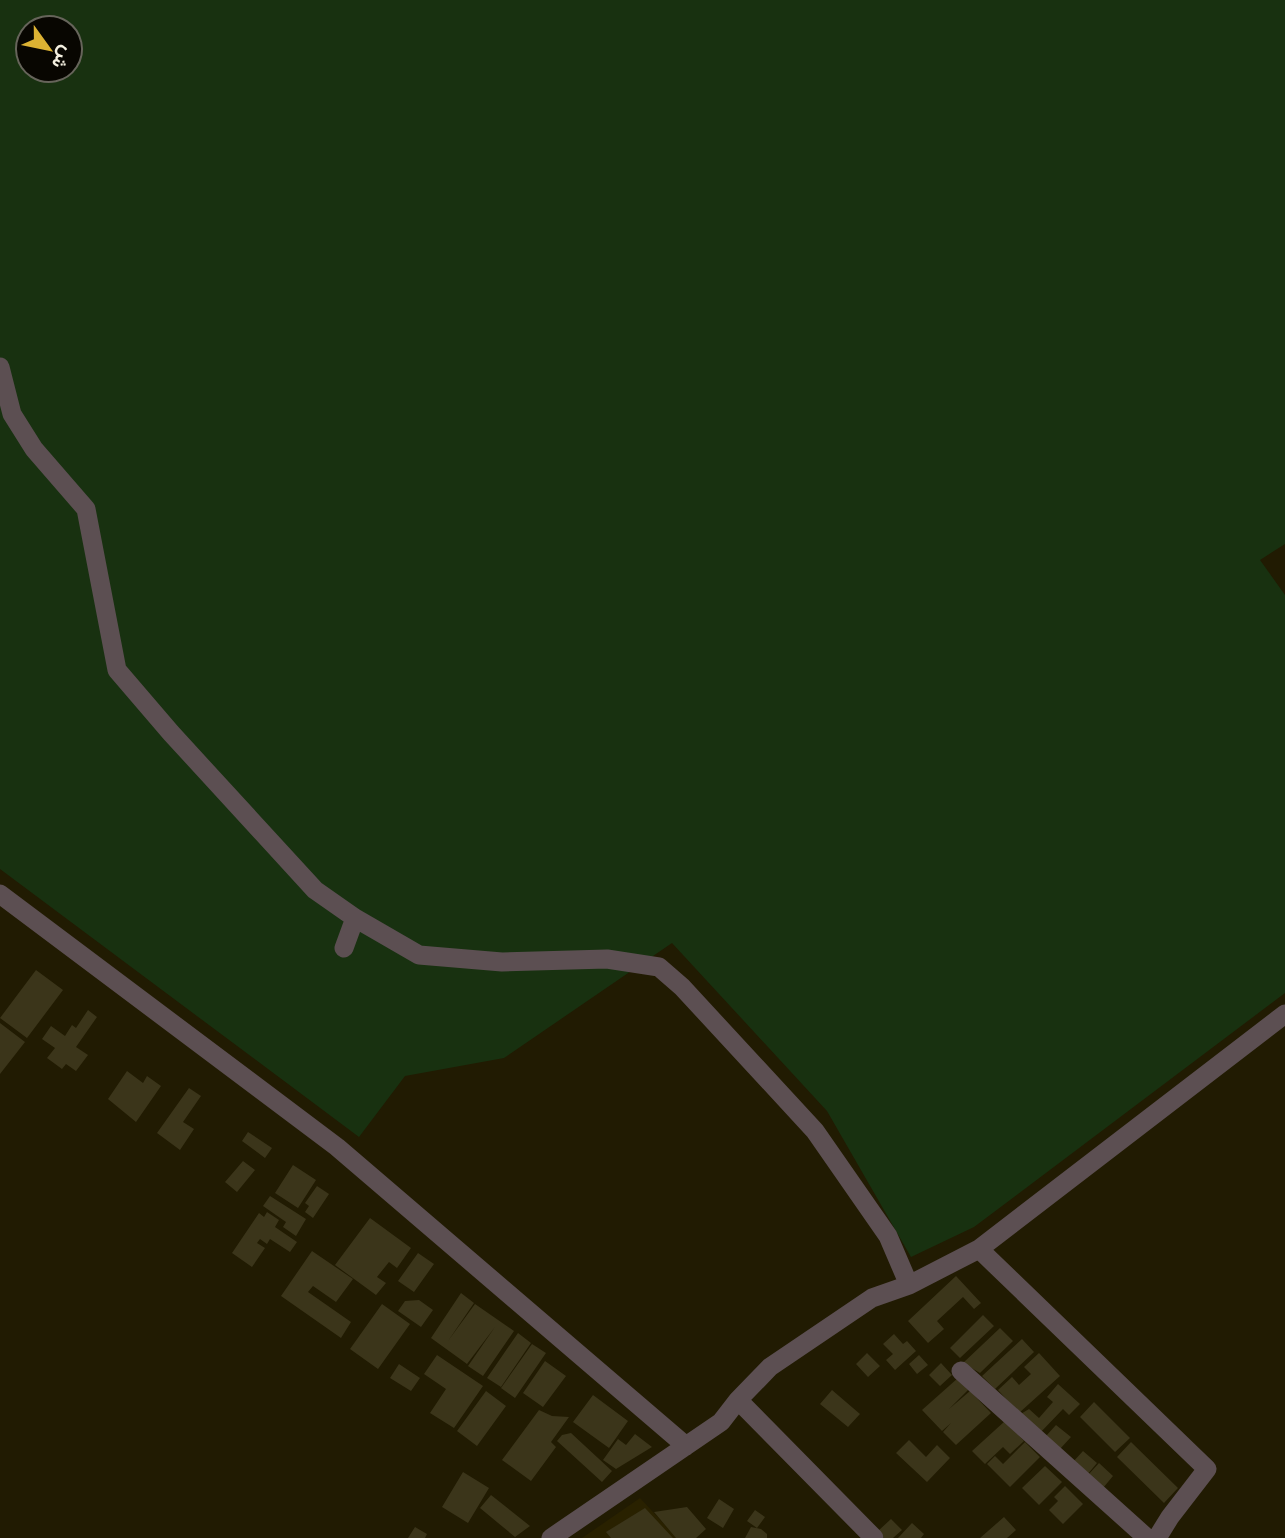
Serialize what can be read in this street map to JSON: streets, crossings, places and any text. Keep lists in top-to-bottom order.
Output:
{
  "north": "bottom right"
}
